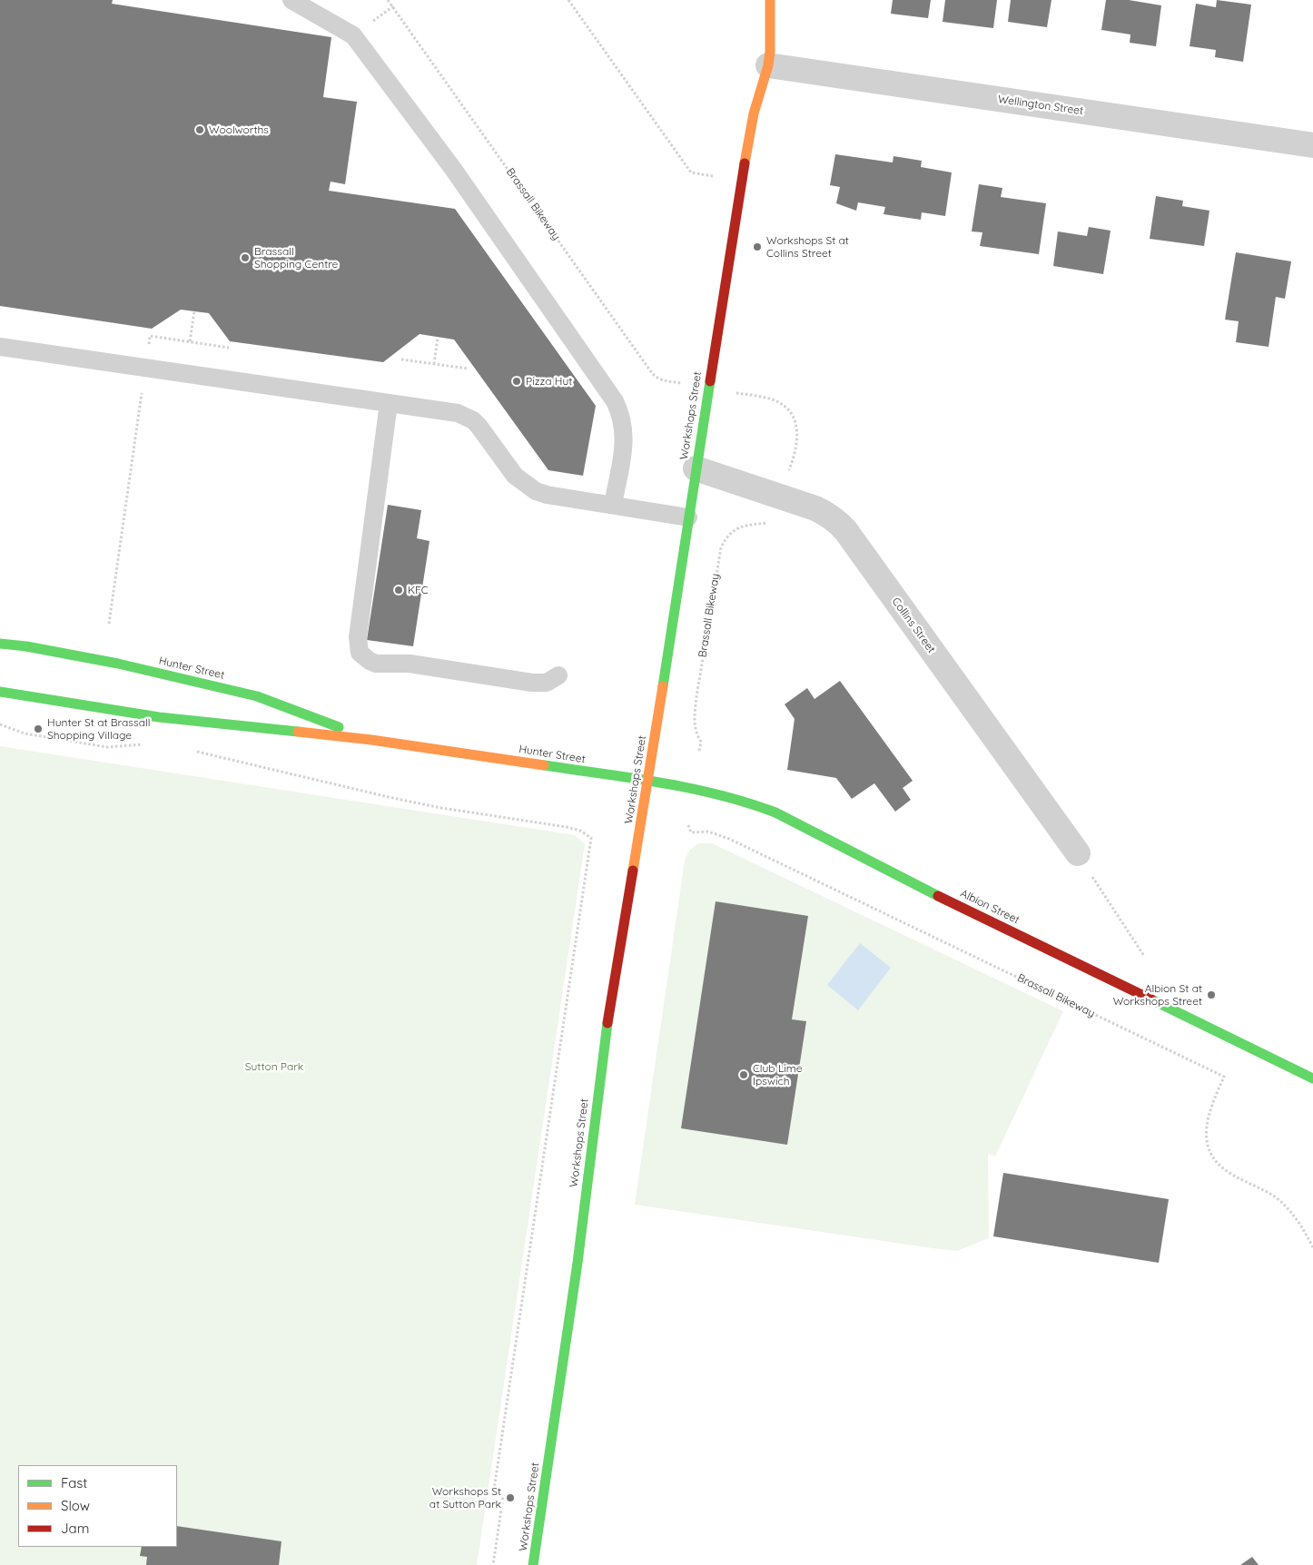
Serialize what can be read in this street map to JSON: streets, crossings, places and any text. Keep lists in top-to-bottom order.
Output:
{
  "streets": {
    "main road": ["Workshops Street", "Hunter Street", "Albion Street"],
    "street": ["Wellington Street", "Collins Street"],
    "path": ["Brassall Bikeway"]
  },
  "crossings": [
    ["Wellington Street", "Workshops Street"],
    ["Workshops Street", "Collins Street"],
    ["Workshops Street", "Hunter Street"],
    ["Workshops Street", "Albion Street"],
    ["Hunter Street", "Albion Street"]
  ],
  "parks": ["Sutton Park"],
  "places": [
    "Woolworths",
    "Workshops St at Collins Street",
    "Brassall Shopping Centre",
    "Pizza Hut",
    "KFC",
    "Hunter St at Brassall Shopping Village",
    "Albion St at Workshops Street",
    "Club Lime Ipswich",
    "Workshops St at Sutton Park"
  ],
  "legend": ["Fast", "Slow", "Jam"]
}
